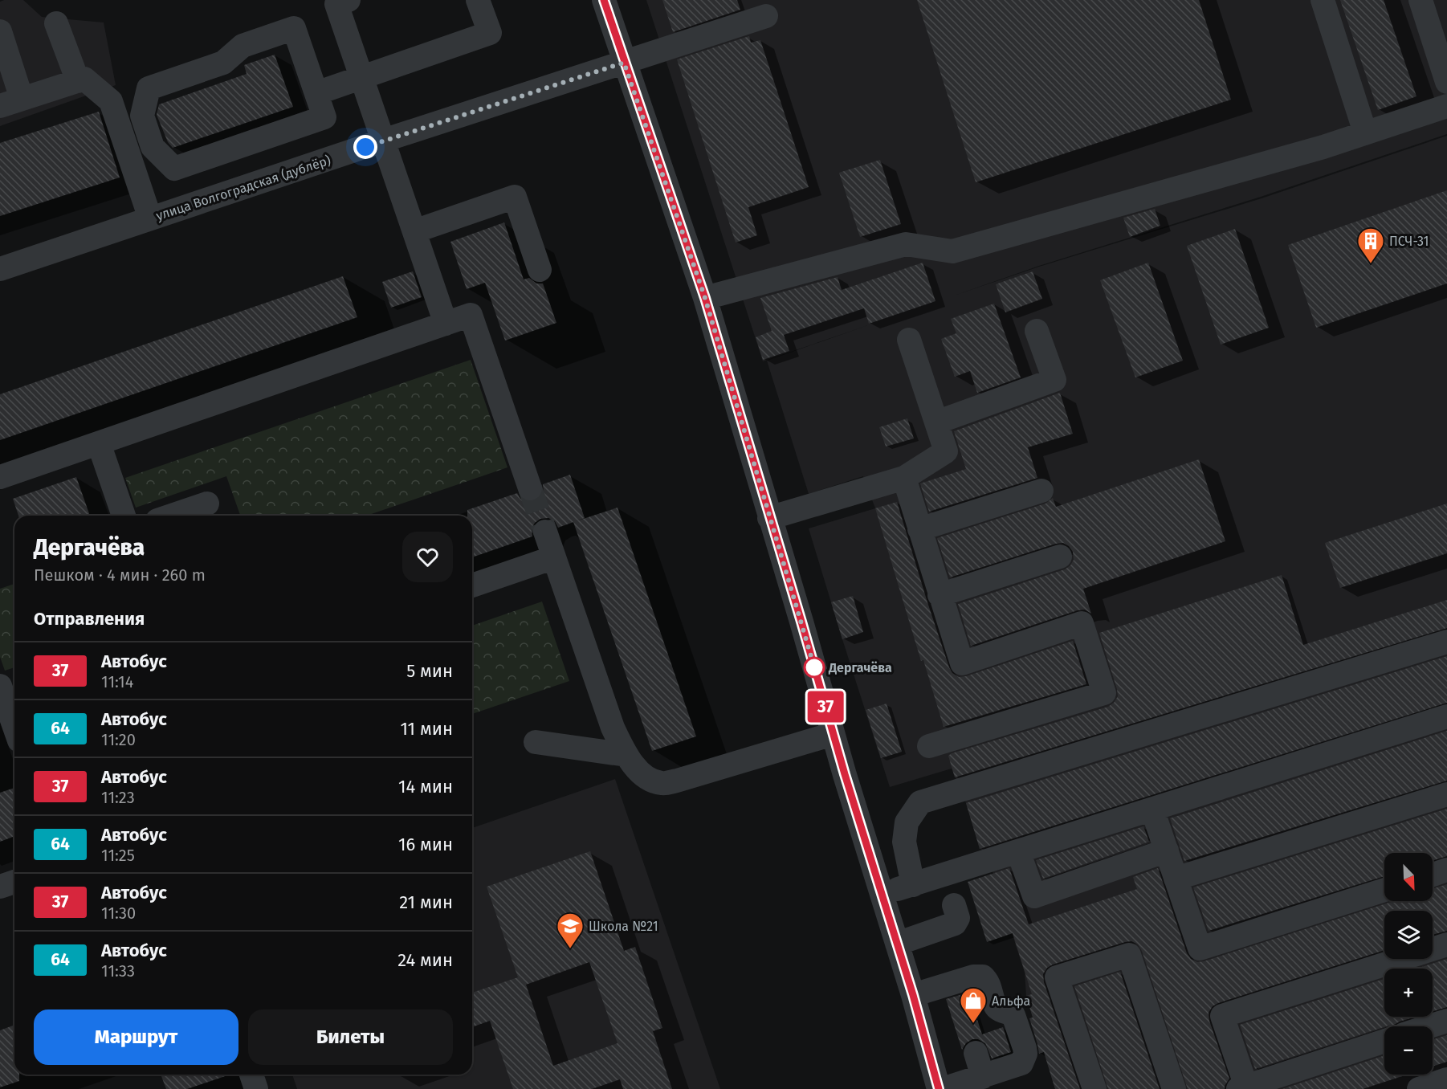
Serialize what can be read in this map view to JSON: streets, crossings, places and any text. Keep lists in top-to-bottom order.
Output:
{
  "streets": {
    "street": ["улица Волгоградская (дублёр)"]
  },
  "places": {
    "building": ["ПСЧ-31"],
    "other": ["Дергачёва"],
    "school or university": ["Школа №21"],
    "shop": ["Альфа"]
  },
  "lines": ["bus line 37"],
  "north": "bottom right",
  "page": {
    "on_map": "37",
    "heading": [
      ["Дергачёва", "Пешком · 4 мин · 260 m"],
      "Отправления"
    ],
    "list": [
      {
        "mark": "37",
        "name": "Автобус",
        "note": "11:14",
        "value": "5 мин"
      },
      {
        "mark": "64",
        "name": "Автобус",
        "note": "11:20",
        "value": "11 мин"
      },
      {
        "mark": "37",
        "name": "Автобус",
        "note": "11:23",
        "value": "14 мин"
      },
      {
        "mark": "64",
        "name": "Автобус",
        "note": "11:25",
        "value": "16 мин"
      },
      {
        "mark": "37",
        "name": "Автобус",
        "note": "11:30",
        "value": "21 мин"
      },
      {
        "mark": "64",
        "name": "Автобус",
        "note": "11:33",
        "value": "24 мин"
      }
    ],
    "map_buttons": ["+", "−"],
    "buttons": ["Маршрут", "Билеты"]
  }
}
